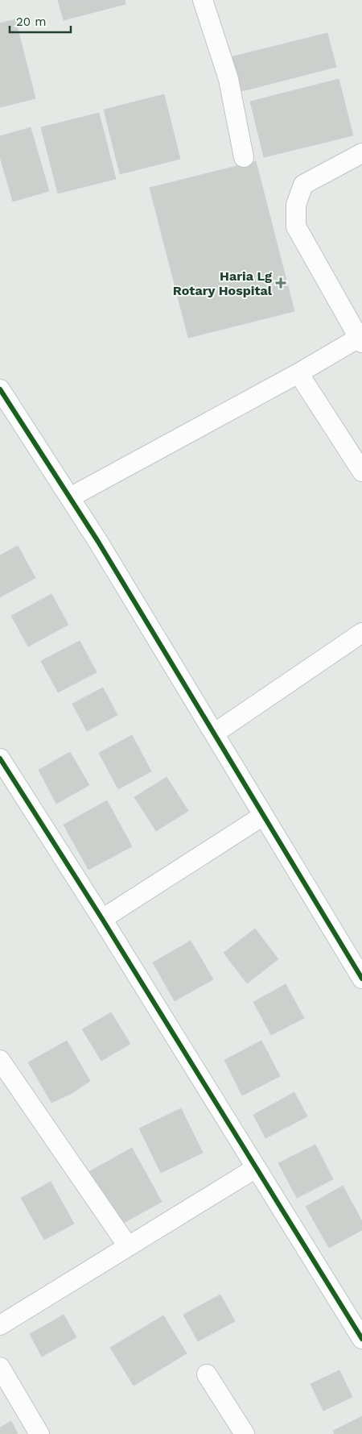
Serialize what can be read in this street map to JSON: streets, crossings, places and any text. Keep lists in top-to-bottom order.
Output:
{
  "places": {
    "health": ["Haria Lg Rotary Hospital"]
  },
  "scale_bar": "20 m"
}
